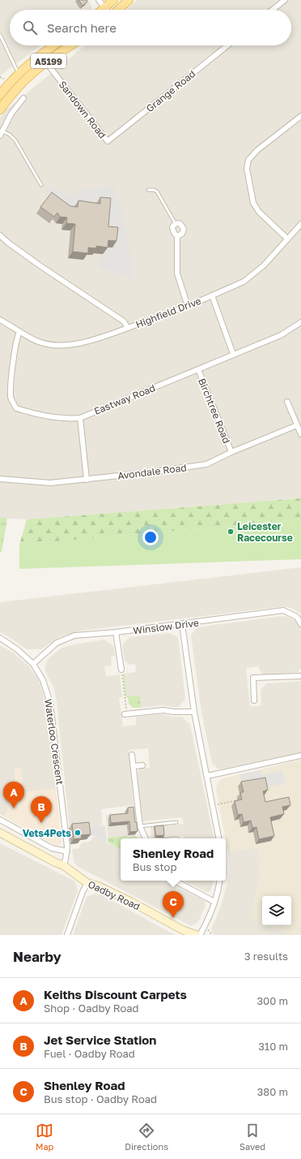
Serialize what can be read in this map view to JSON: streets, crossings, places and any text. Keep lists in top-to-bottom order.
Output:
{
  "streets": {
    "main road": ["A5199", "Oadby Road"],
    "street": [
      "Grange Road",
      "Sandown Road",
      "Highfield Drive",
      "Eastway Road",
      "Birchtree Road",
      "Avondale Road",
      "Winslow Drive",
      "Waterloo Crescent"
    ]
  },
  "crossings": [
    ["A5199", "Sandown Road"],
    ["Grange Road", "Sandown Road"],
    ["Eastway Road", "Birchtree Road"],
    ["Birchtree Road", "Avondale Road"],
    ["Winslow Drive", "Waterloo Crescent"],
    ["Waterloo Crescent", "Oadby Road"]
  ],
  "places": ["Leicester Racecourse", "Vets4Pets"],
  "page": {
    "search": "Search here",
    "pins": ["A", "B", "C"],
    "popup": ["Shenley Road", "Bus stop"],
    "heading": ["Nearby", "3 results"],
    "list": [
      {
        "mark": "A",
        "name": "Keiths Discount Carpets",
        "note": "Shop · Oadby Road",
        "value": "300 m"
      },
      {
        "mark": "B",
        "name": "Jet Service Station",
        "note": "Fuel · Oadby Road",
        "value": "310 m"
      },
      {
        "mark": "C",
        "name": "Shenley Road",
        "note": "Bus stop · Oadby Road",
        "value": "380 m"
      }
    ],
    "nav": ["Map", "Directions", "Saved"]
  }
}
